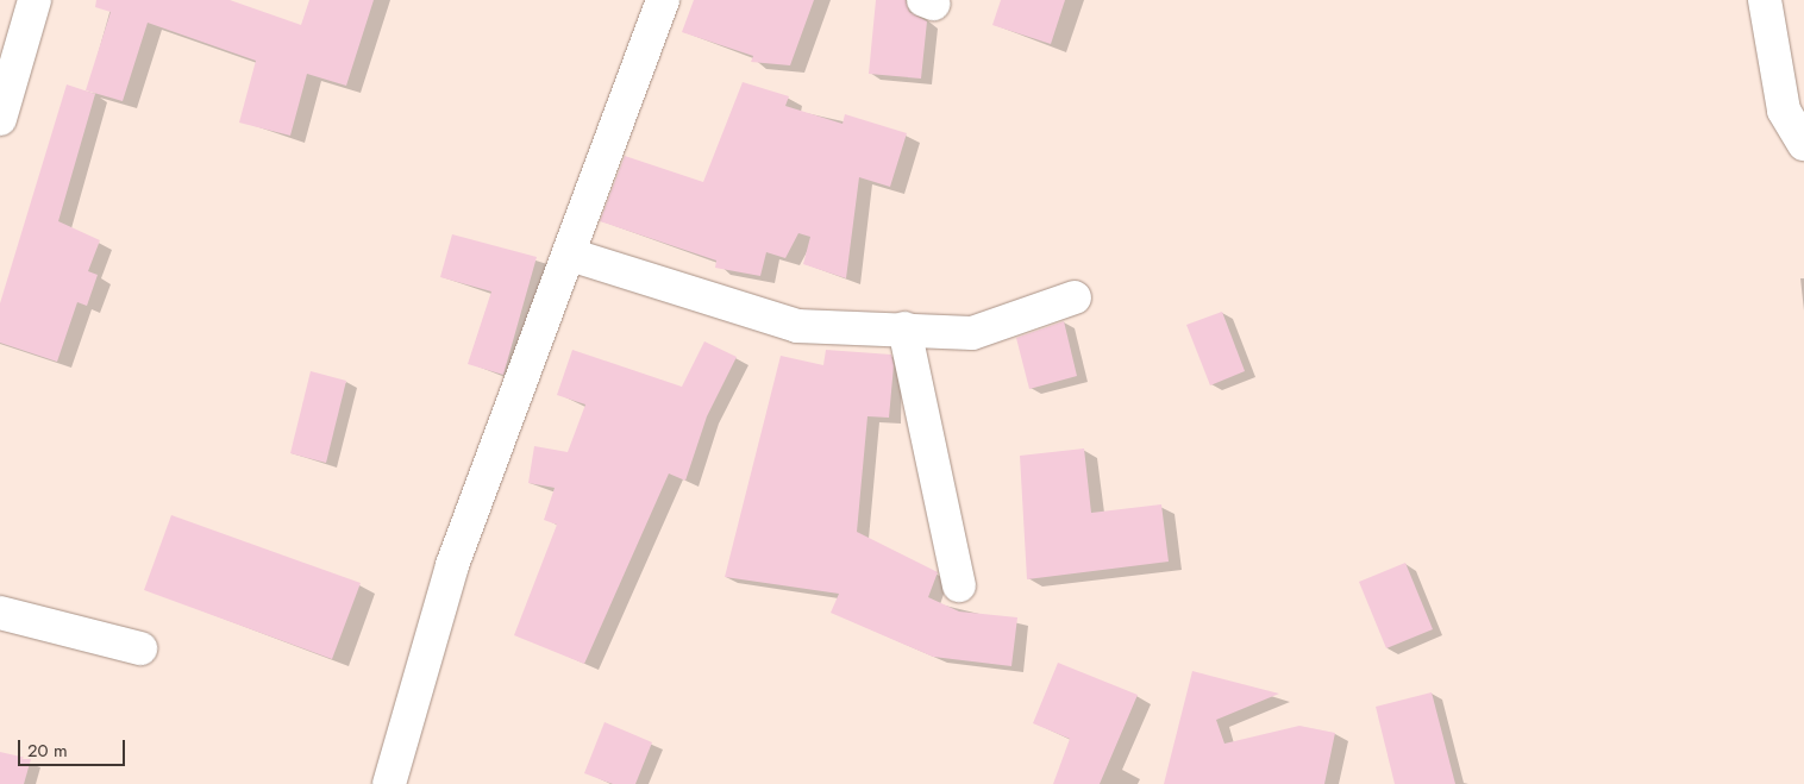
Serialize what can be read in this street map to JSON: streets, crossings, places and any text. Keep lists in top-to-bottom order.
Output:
{
  "scale_bar": "20 m"
}
